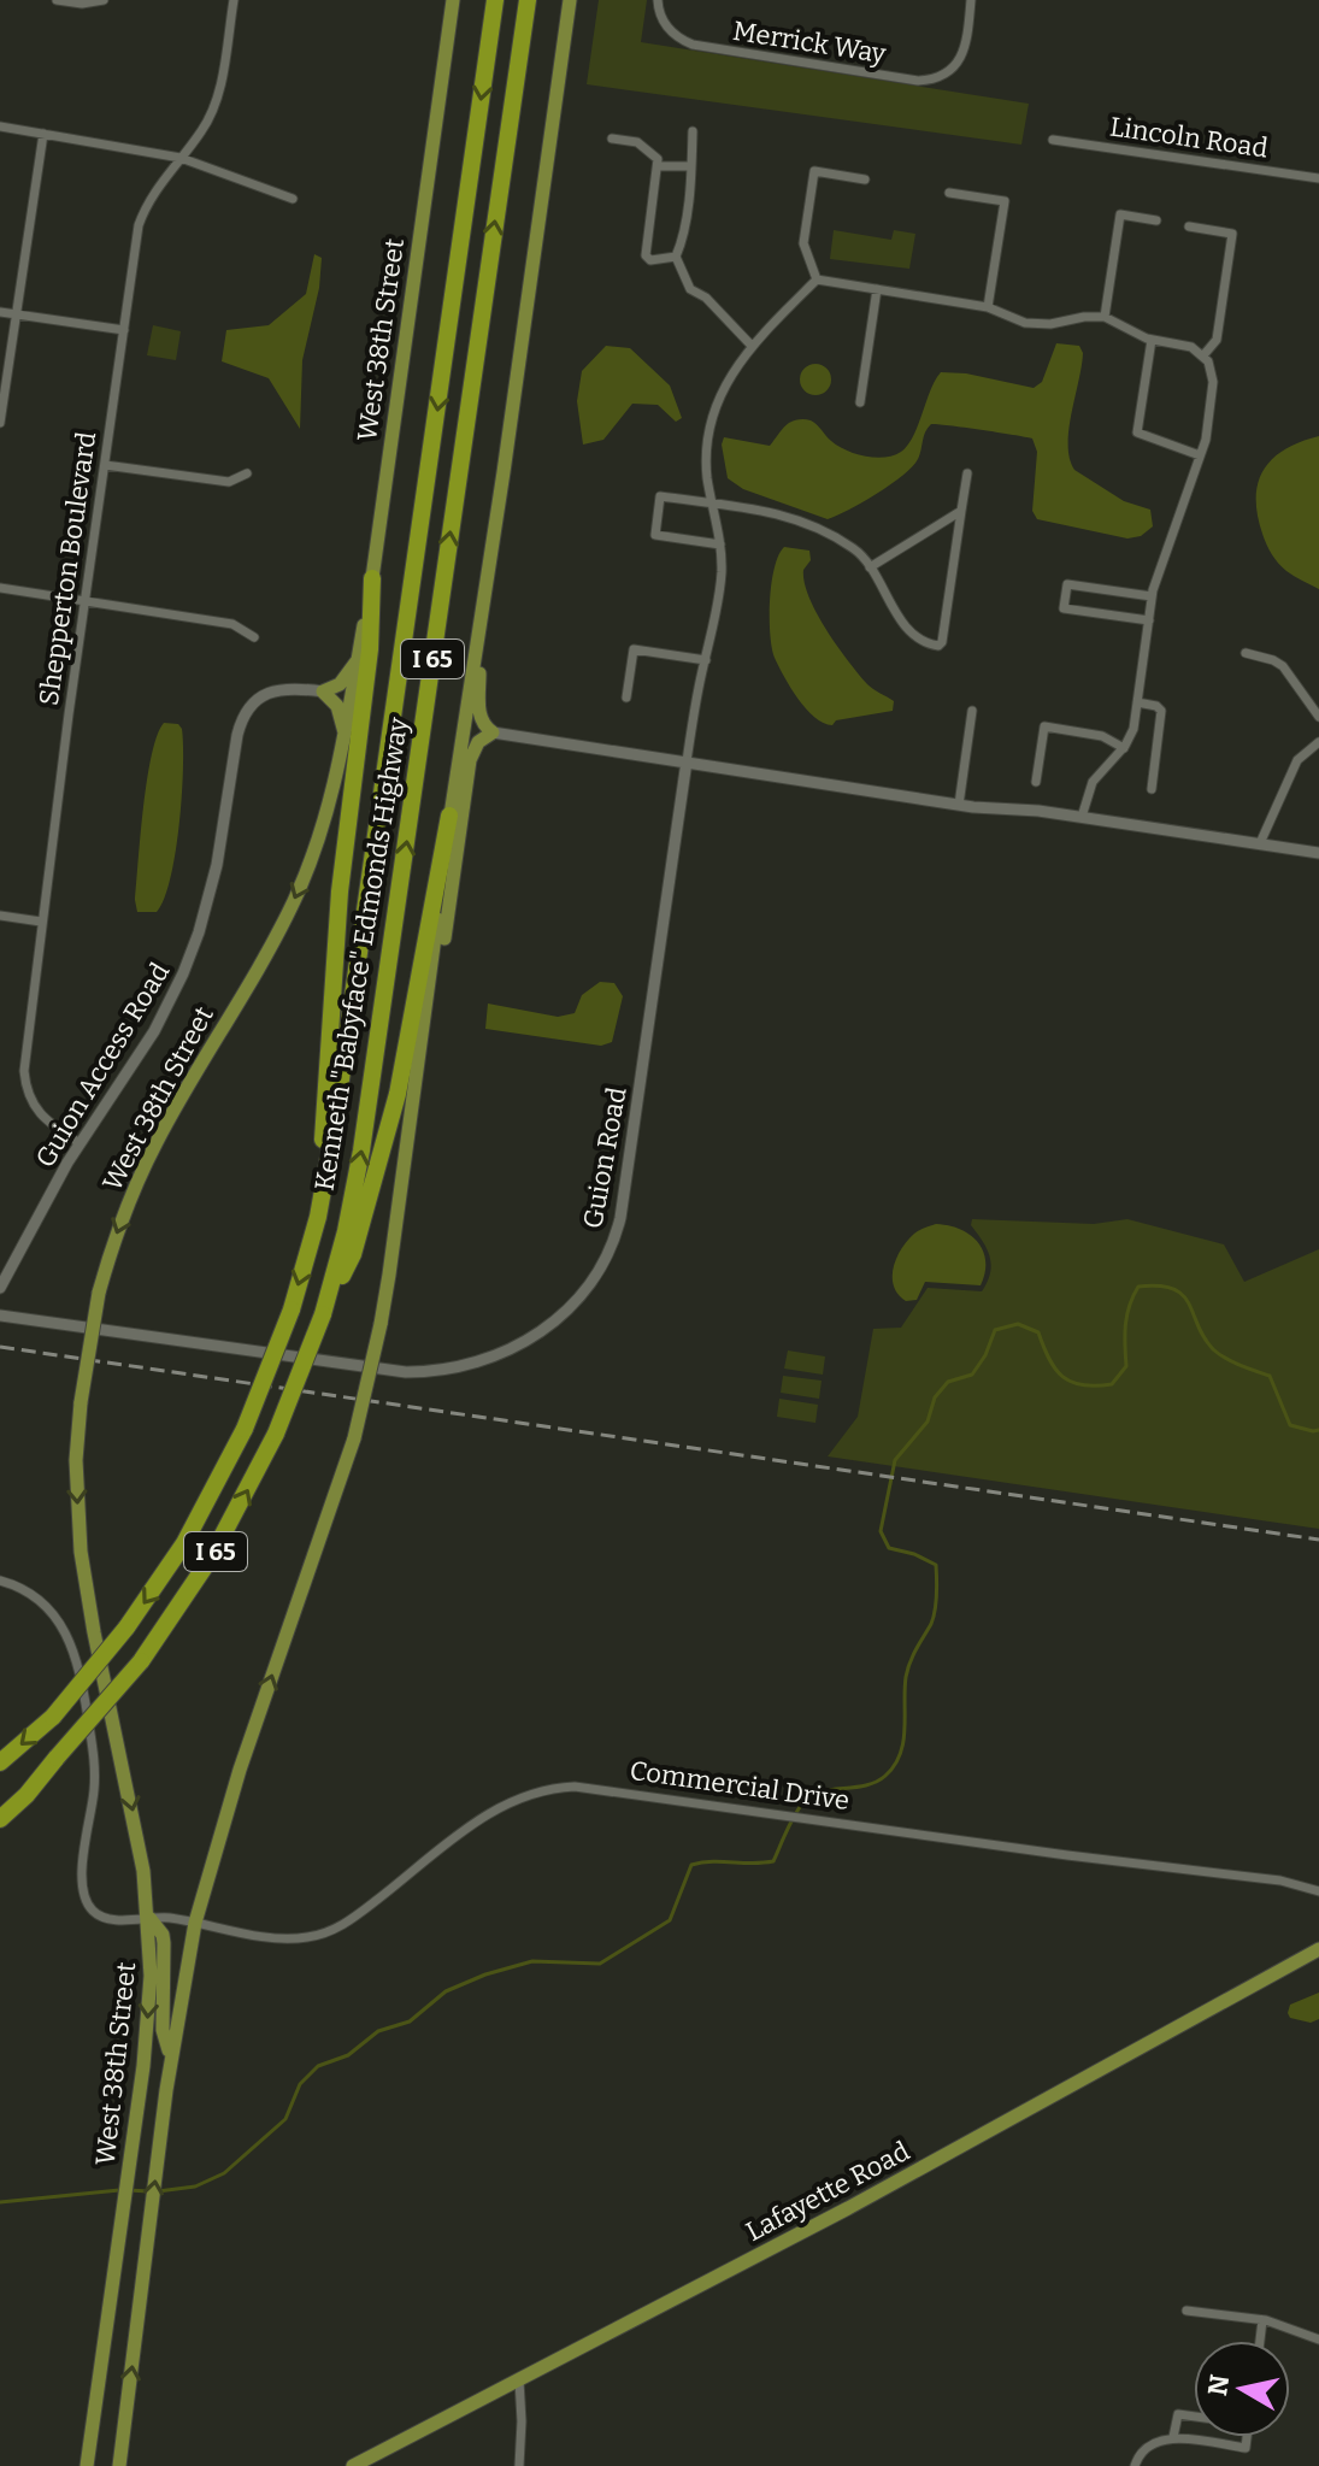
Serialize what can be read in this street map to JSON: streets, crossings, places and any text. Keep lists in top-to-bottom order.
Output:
{
  "streets": {
    "highway": ["I 65", "Kenneth \"Babyface\" Edmonds Highway"],
    "main road": ["West 38th Street", "Lafayette Road"],
    "street": [
      "Merrick Way",
      "Lincoln Road",
      "Shepperton Boulevard",
      "Guion Access Road",
      "Guion Road",
      "Commercial Drive"
    ]
  },
  "crossings": [
    ["West 38th Street", "Commercial Drive"],
    ["Shepperton Boulevard", "Guion Access Road"]
  ],
  "north": "left"
}
